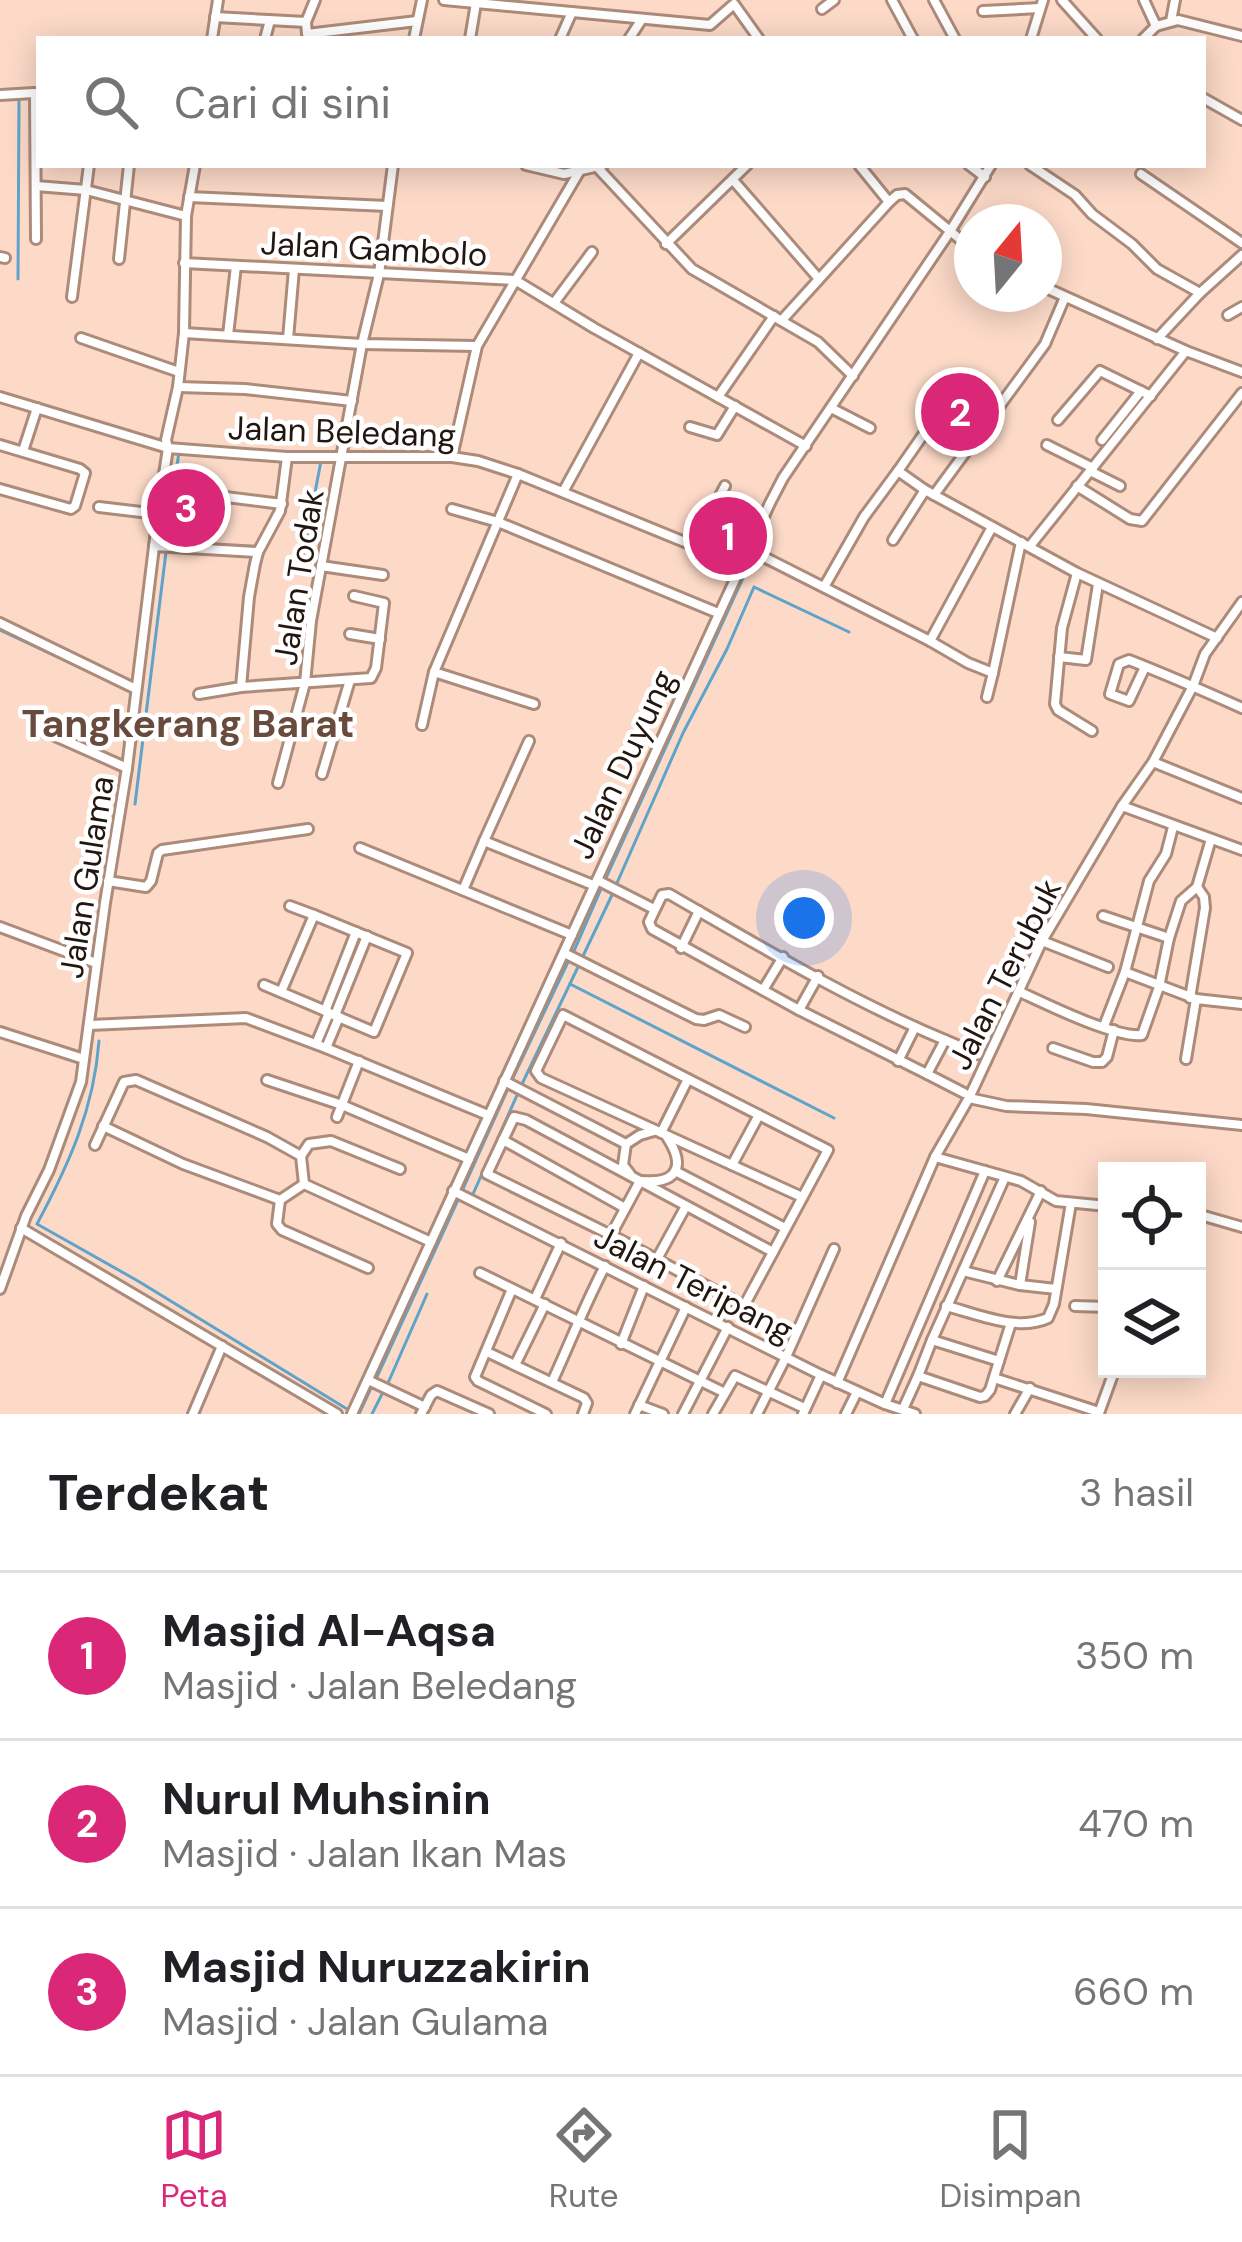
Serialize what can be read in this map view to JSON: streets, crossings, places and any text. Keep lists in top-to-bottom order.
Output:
{
  "streets": {
    "street": [
      "Jalan Gambolo",
      "Jalan Beledang",
      "Jalan Todak",
      "Jalan Duyung",
      "Jalan Gulama",
      "Jalan Terubuk",
      "Jalan Teripang"
    ]
  },
  "crossings": [
    ["Jalan Gambolo", "Jalan Todak"],
    ["Jalan Gambolo", "Jalan Duyung"],
    ["Jalan Gambolo", "Jalan Gulama"],
    ["Jalan Beledang", "Jalan Todak"],
    ["Jalan Beledang", "Jalan Duyung"],
    ["Jalan Beledang", "Jalan Gulama"],
    ["Jalan Duyung", "Jalan Teripang"],
    ["Jalan Terubuk", "Jalan Teripang"]
  ],
  "districts": ["Tangkerang Barat"],
  "north": "top",
  "page": {
    "search": "Cari di sini",
    "pins": ["2", "3", "1"],
    "heading": ["Terdekat", "3 hasil"],
    "list": [
      {
        "mark": "1",
        "name": "Masjid Al-Aqsa",
        "note": "Masjid · Jalan Beledang",
        "value": "350 m"
      },
      {
        "mark": "2",
        "name": "Nurul Muhsinin",
        "note": "Masjid · Jalan Ikan Mas",
        "value": "470 m"
      },
      {
        "mark": "3",
        "name": "Masjid Nuruzzakirin",
        "note": "Masjid · Jalan Gulama",
        "value": "660 m"
      }
    ],
    "nav": ["Peta", "Rute", "Disimpan"]
  }
}
